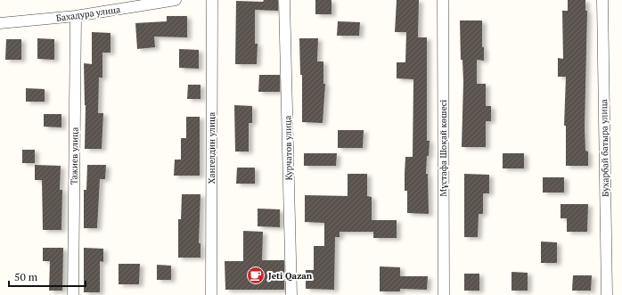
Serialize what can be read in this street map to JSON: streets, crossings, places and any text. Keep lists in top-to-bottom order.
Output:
{
  "streets": {
    "street": [
      "Бахадура улица",
      "Хангелдин улица",
      "Курчатов улица",
      "Мұстафа Шоқай көшесі",
      "Бухарбай батыра улица",
      "Тажиев улица"
    ]
  },
  "crossings": [
    ["Бахадура улица", "Тажиев улица"]
  ],
  "places": {
    "cafe": ["Jeti Qazan"]
  },
  "scale_bar": "50 m"
}
